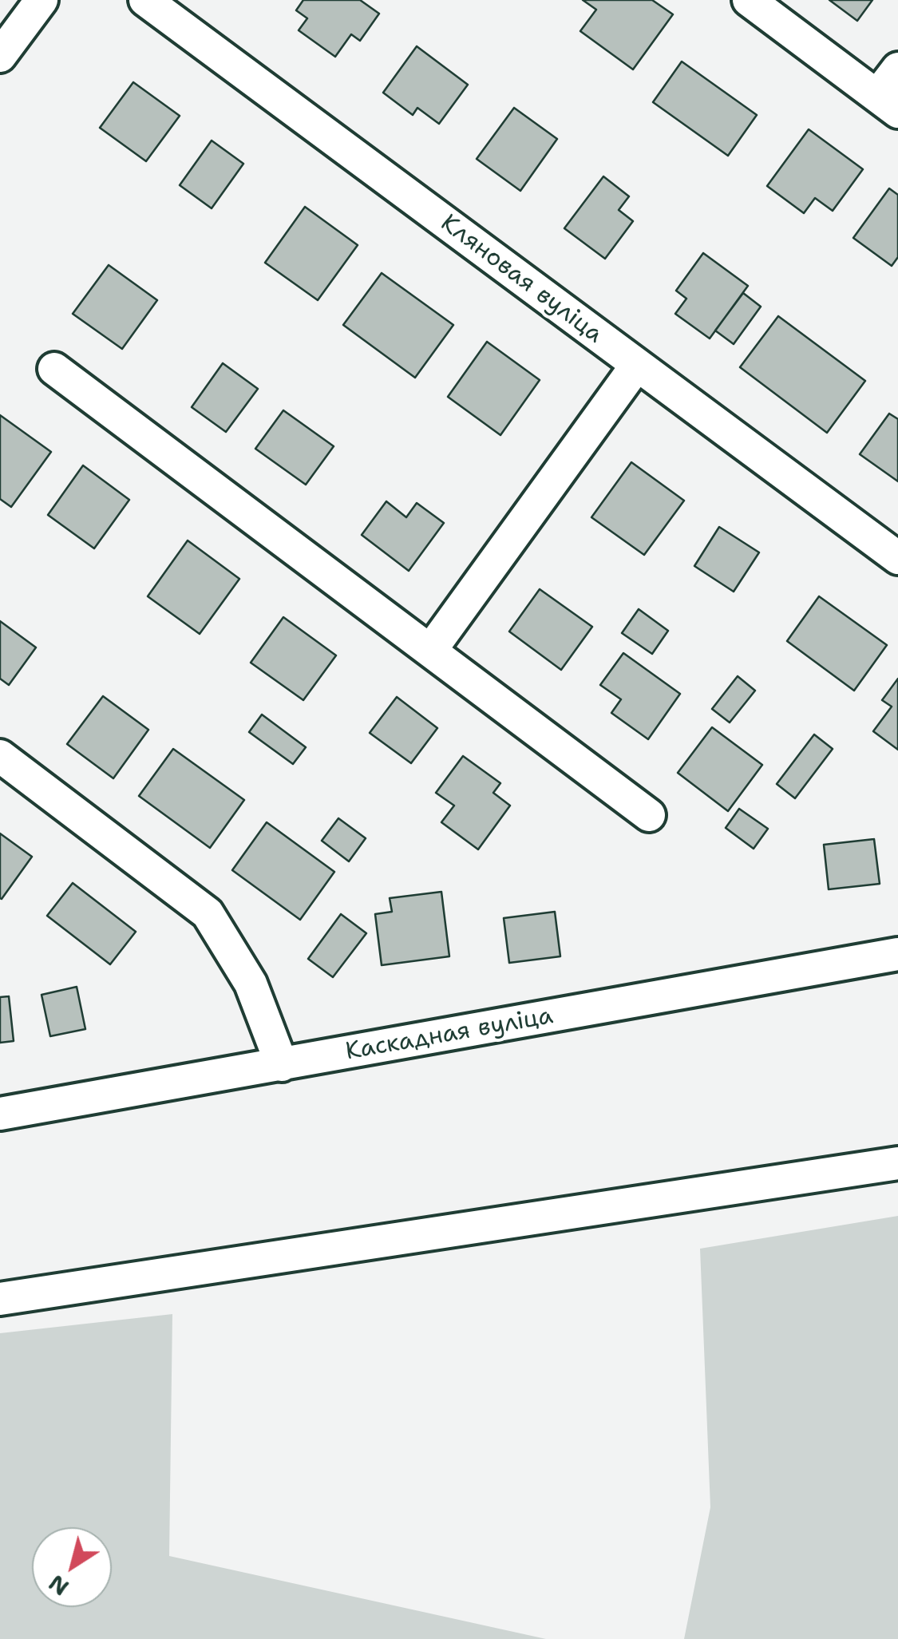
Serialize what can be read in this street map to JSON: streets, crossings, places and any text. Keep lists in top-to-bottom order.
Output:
{
  "streets": {
    "street": ["Кляновая вуліца", "Каскадная вуліца"]
  },
  "north": "bottom left"
}
